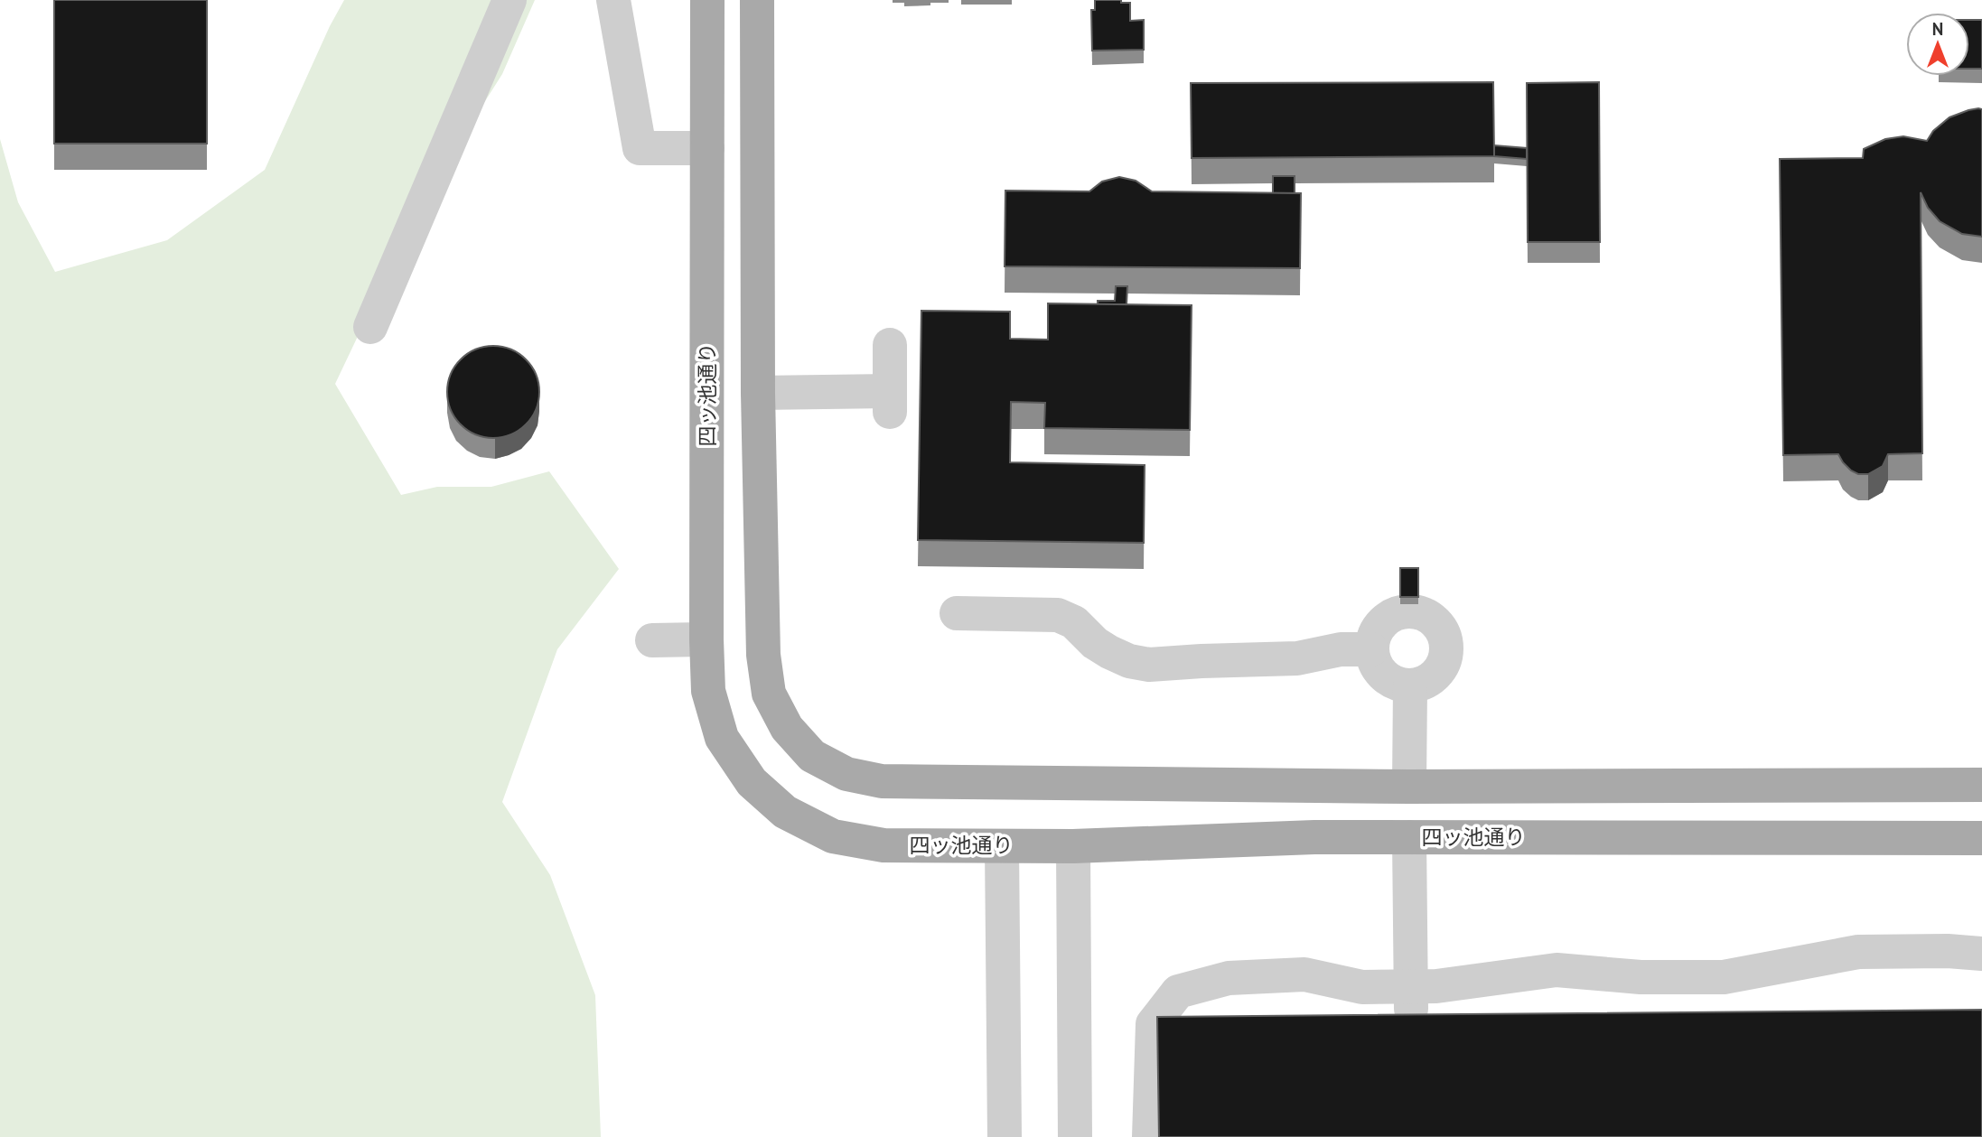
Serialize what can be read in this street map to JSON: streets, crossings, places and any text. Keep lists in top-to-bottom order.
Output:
{
  "streets": {
    "main road": ["四ッ池通り"]
  },
  "north": "top"
}
